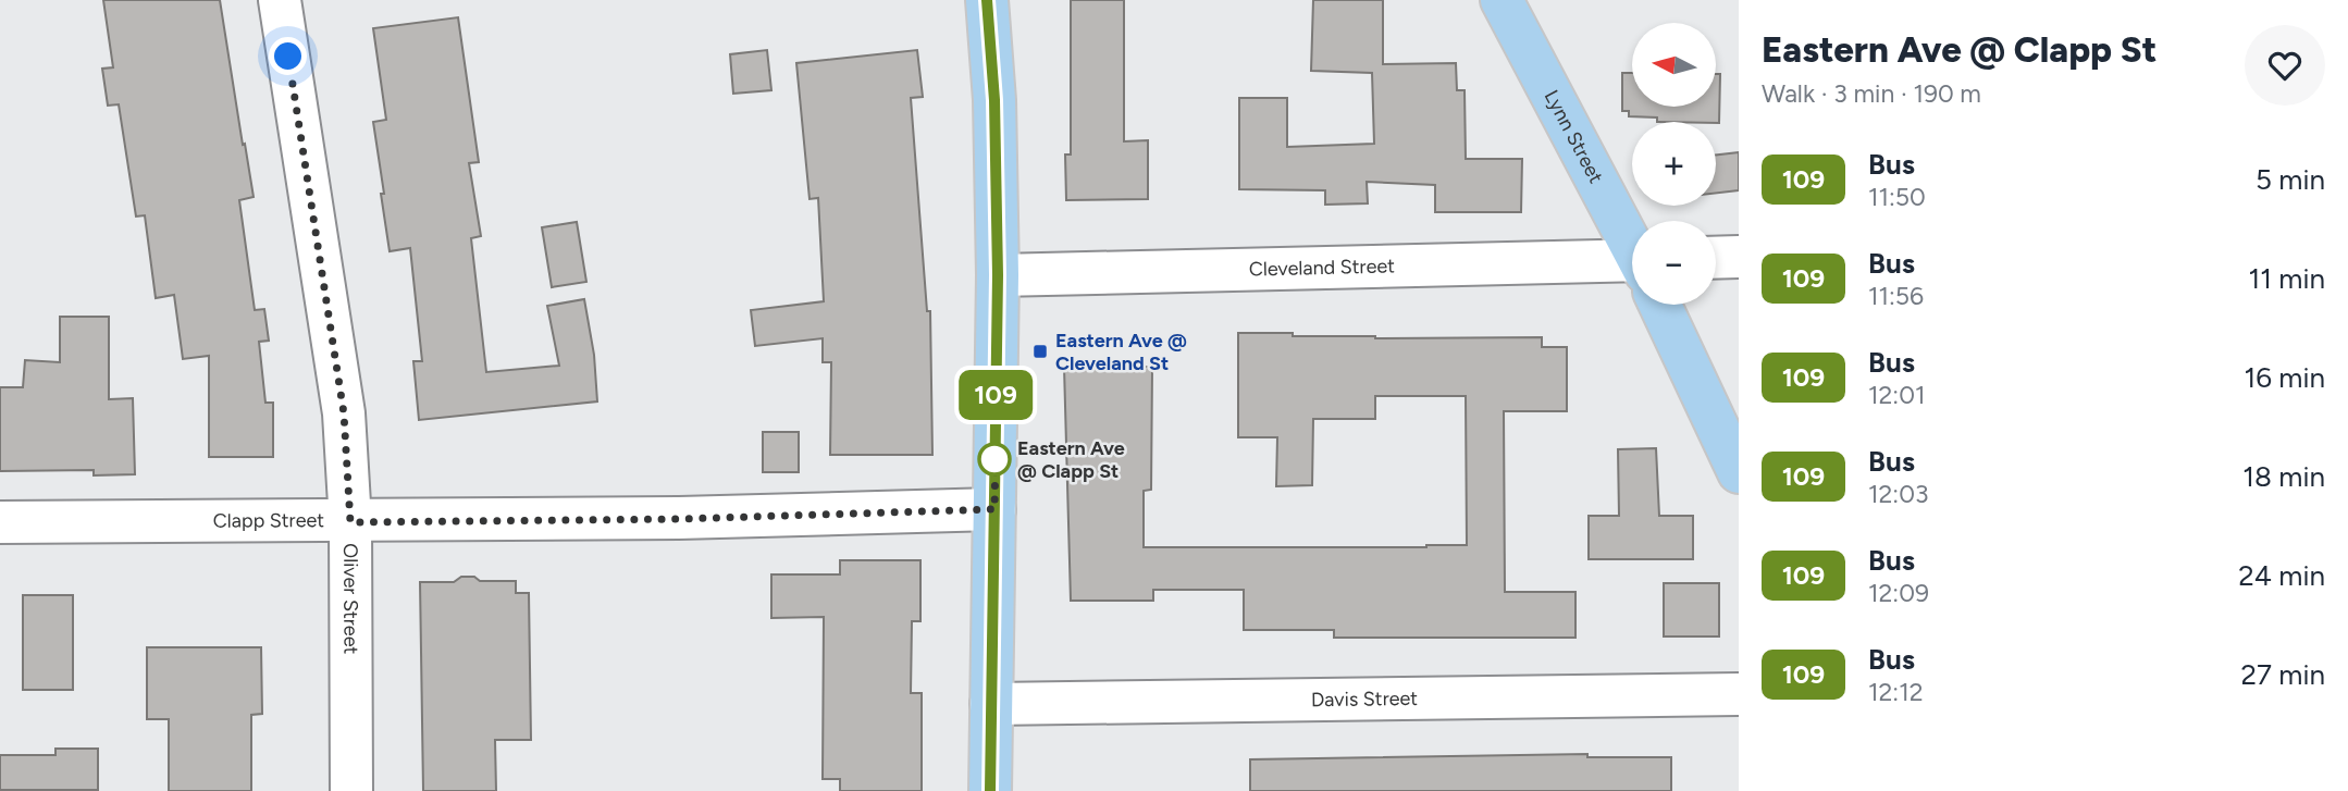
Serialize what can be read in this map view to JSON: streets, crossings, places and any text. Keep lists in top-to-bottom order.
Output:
{
  "streets": {
    "main road": ["Lynn Street"],
    "street": [
      "Cleveland Street",
      "Clapp Street",
      "Oliver Street",
      "Davis Street"
    ]
  },
  "crossings": [
    ["Clapp Street", "Oliver Street"]
  ],
  "places": {
    "transit": ["Eastern Ave @ Cleveland St"],
    "other": ["Eastern Ave @ Clapp St"]
  },
  "lines": ["bus line 109"],
  "north": "left",
  "page": {
    "on_map": "109",
    "heading": ["Eastern Ave @ Clapp St", "Walk · 3 min · 190 m"],
    "map_buttons": ["+", "−"],
    "list": [
      {
        "mark": "109",
        "name": "Bus",
        "note": "11:50",
        "value": "5 min"
      },
      {
        "mark": "109",
        "name": "Bus",
        "note": "11:56",
        "value": "11 min"
      },
      {
        "mark": "109",
        "name": "Bus",
        "note": "12:01",
        "value": "16 min"
      },
      {
        "mark": "109",
        "name": "Bus",
        "note": "12:03",
        "value": "18 min"
      },
      {
        "mark": "109",
        "name": "Bus",
        "note": "12:09",
        "value": "24 min"
      },
      {
        "mark": "109",
        "name": "Bus",
        "note": "12:12",
        "value": "27 min"
      }
    ]
  }
}
